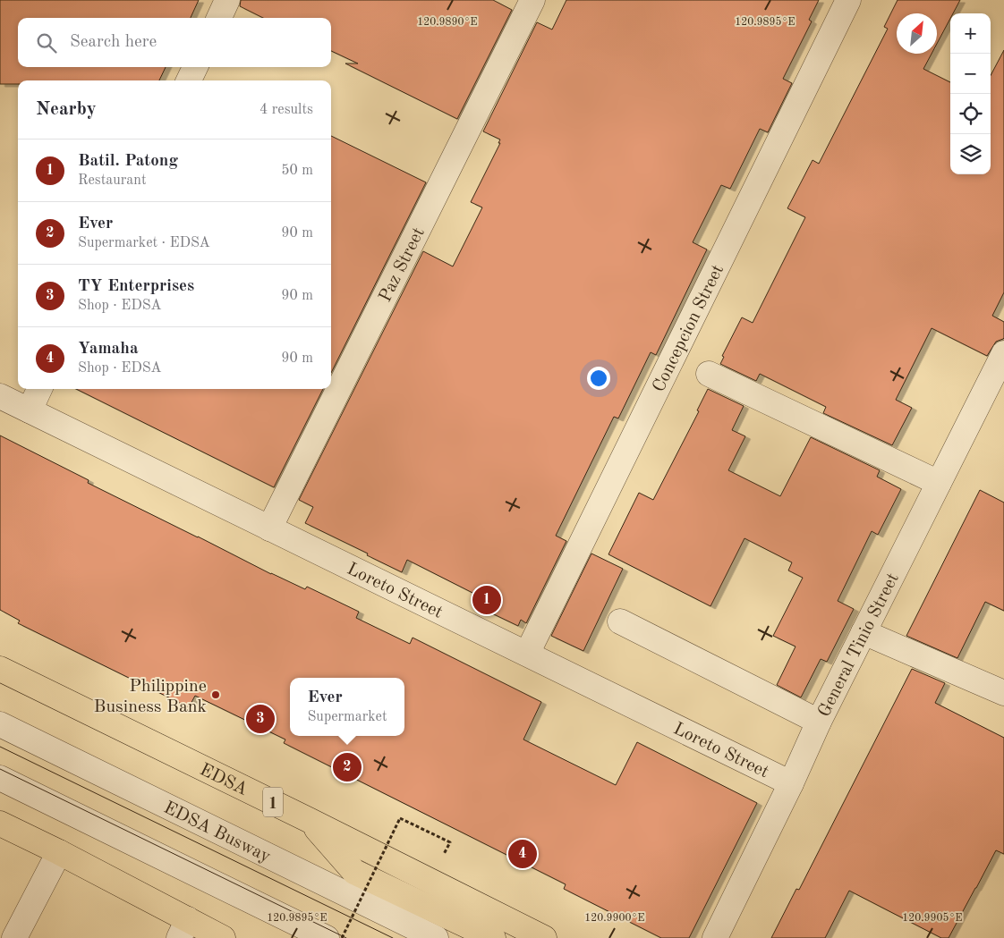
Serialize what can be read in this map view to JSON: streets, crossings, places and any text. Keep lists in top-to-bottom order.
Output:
{
  "streets": {
    "highway": ["EDSA", "1"],
    "street": [
      "Paz Street",
      "Concepcion Street",
      "Loreto Street",
      "General Tinio Street",
      "EDSA Busway"
    ]
  },
  "crossings": [
    ["Paz Street", "Loreto Street"],
    ["Concepcion Street", "Loreto Street"],
    ["Loreto Street", "General Tinio Street"]
  ],
  "places": ["Philippine Business Bank"],
  "north": "top right",
  "page": {
    "map_buttons": ["+", "−"],
    "search": "Search here",
    "heading": ["Nearby", "4 results"],
    "list": [
      {
        "mark": "1",
        "name": "Batil. Patong",
        "note": "Restaurant",
        "value": "50 m"
      },
      {
        "mark": "2",
        "name": "Ever",
        "note": "Supermarket · EDSA",
        "value": "90 m"
      },
      {
        "mark": "3",
        "name": "TY Enterprises",
        "note": "Shop · EDSA",
        "value": "90 m"
      },
      {
        "mark": "4",
        "name": "Yamaha",
        "note": "Shop · EDSA",
        "value": "90 m"
      }
    ],
    "pins": [
      "1",
      "3",
      "2",
      "4"
    ],
    "popup": ["Ever", "Supermarket"]
  },
  "coordinates": [
    "120.9890°E",
    "120.9895°E",
    "120.9900°E",
    "120.9905°E"
  ]
}
